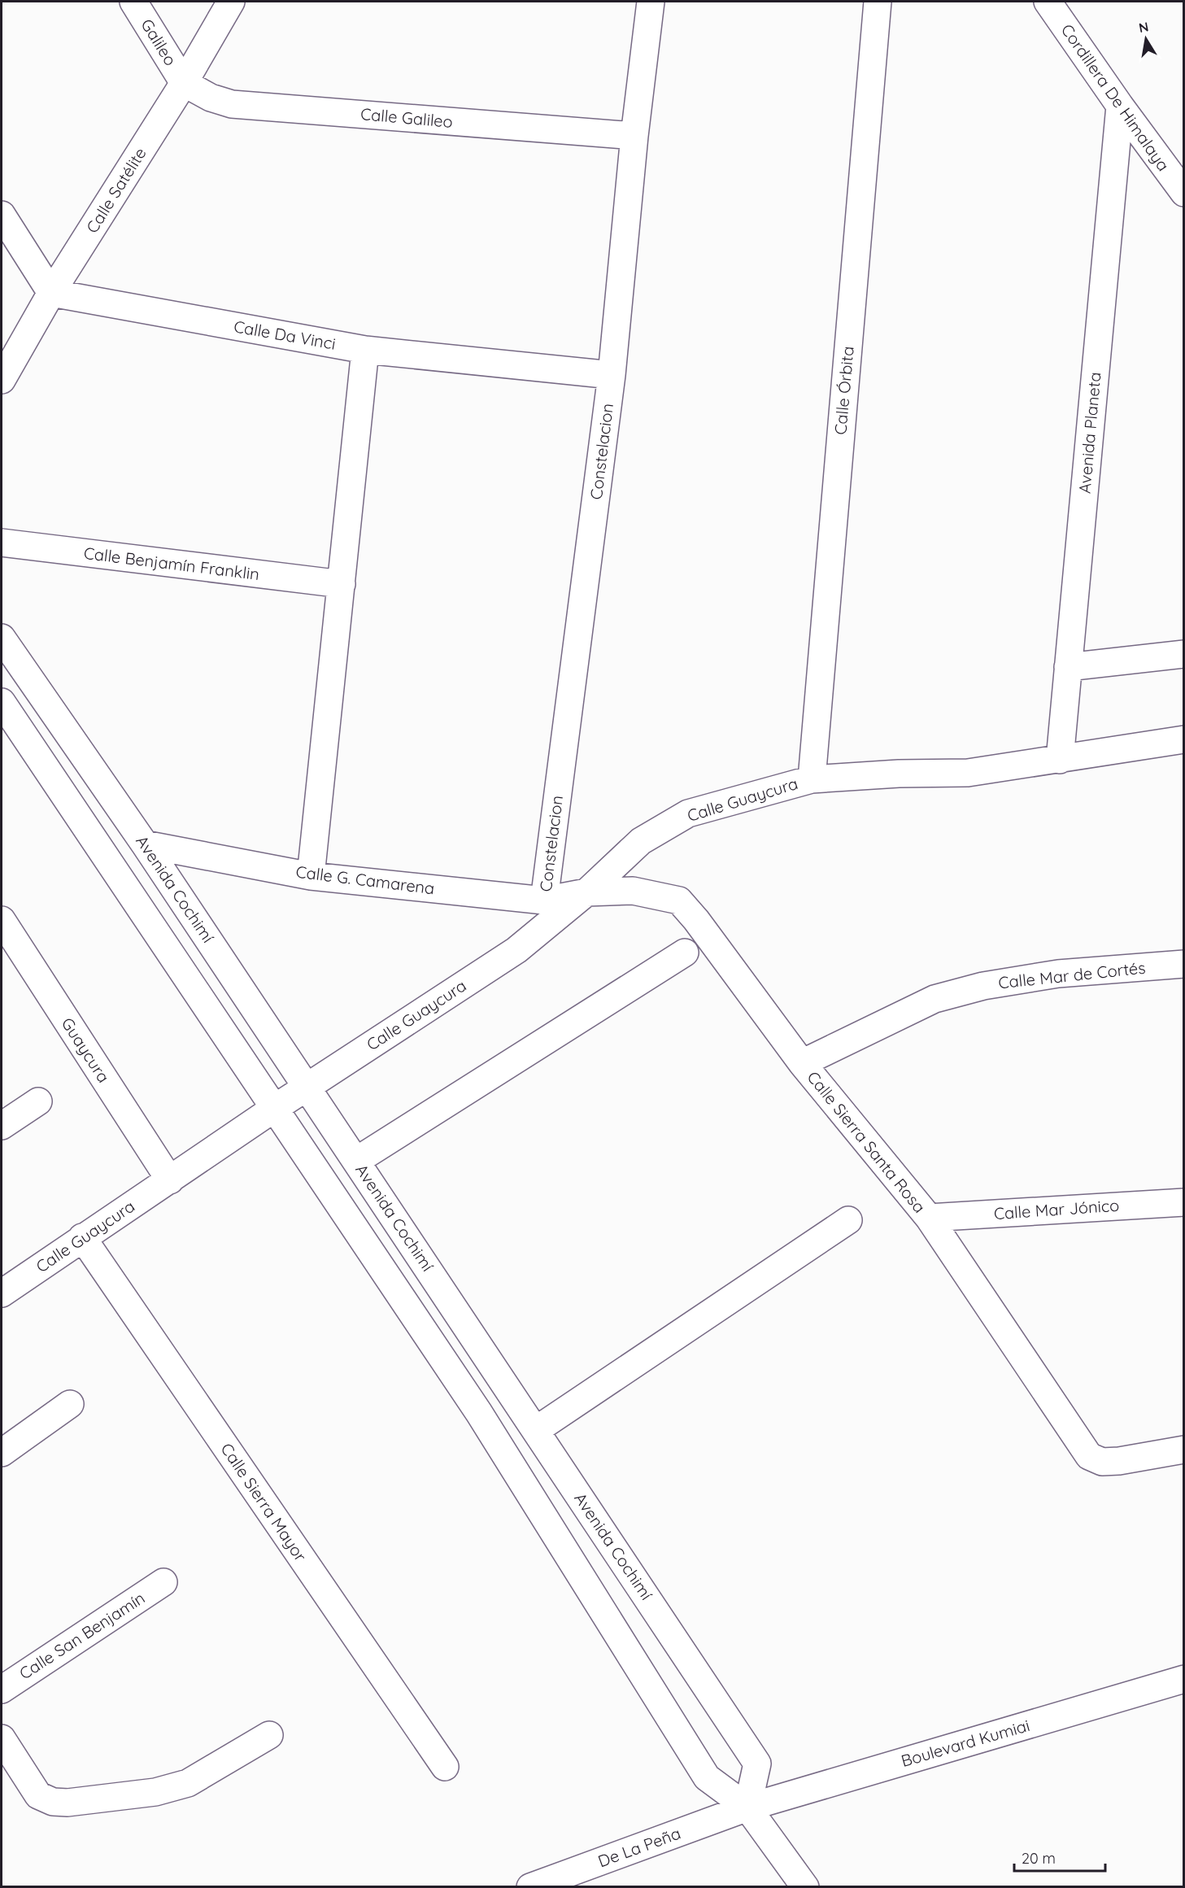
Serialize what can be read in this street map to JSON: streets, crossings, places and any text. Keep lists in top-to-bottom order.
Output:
{
  "streets": {
    "street": [
      "Galileo",
      "Cordillera De Himalaya",
      "Calle Galileo",
      "Calle Satélite",
      "Calle Da Vinci",
      "Calle Órbita",
      "Avenida Planeta",
      "Constelacion",
      "Calle Benjamín Franklin",
      "Calle Guaycura",
      "Calle G. Camarena",
      "Avenida Cochimí",
      "Calle Mar de Cortés",
      "Guaycura",
      "Calle Sierra Santa Rosa",
      "Calle Mar Jónico",
      "Calle Sierra Mayor",
      "Calle San Benjamín",
      "Boulevard Kumiai",
      "De La Peña"
    ]
  },
  "crossings": [
    ["Galileo", "Calle Galileo"],
    ["Galileo", "Calle Satélite"],
    ["Cordillera De Himalaya", "Avenida Planeta"],
    ["Calle Galileo", "Calle Satélite"],
    ["Calle Galileo", "Constelacion"],
    ["Calle Satélite", "Calle Da Vinci"],
    ["Calle Da Vinci", "Constelacion"],
    ["Calle Órbita", "Calle Guaycura"],
    ["Avenida Planeta", "Calle Guaycura"],
    ["Constelacion", "Calle G. Camarena"],
    ["Calle Guaycura", "Calle G. Camarena"],
    ["Calle Guaycura", "Avenida Cochimí"],
    ["Calle Guaycura", "Guaycura"],
    ["Calle Guaycura", "Calle Sierra Santa Rosa"],
    ["Calle Guaycura", "Calle Sierra Mayor"],
    ["Calle G. Camarena", "Avenida Cochimí"],
    ["Calle G. Camarena", "Calle Sierra Santa Rosa"],
    ["Avenida Cochimí", "Boulevard Kumiai"],
    ["Avenida Cochimí", "De La Peña"],
    ["Calle Mar de Cortés", "Calle Sierra Santa Rosa"],
    ["Calle Sierra Santa Rosa", "Calle Mar Jónico"],
    ["Boulevard Kumiai", "De La Peña"]
  ],
  "scale_bar": "20 m",
  "north": "top"
}
